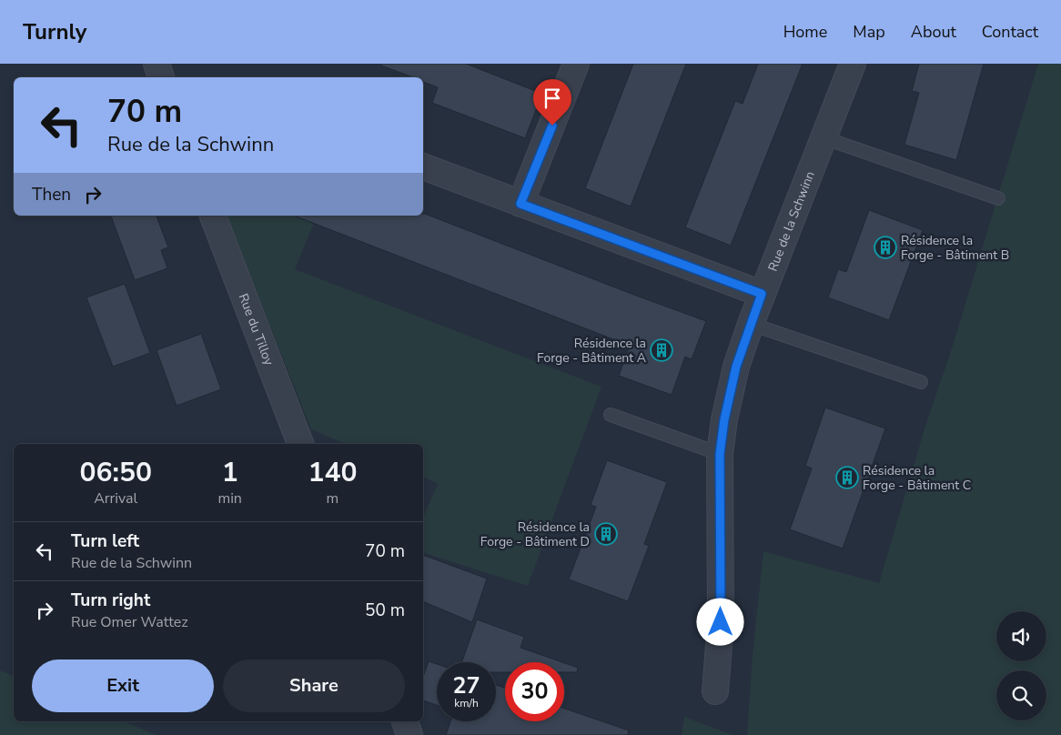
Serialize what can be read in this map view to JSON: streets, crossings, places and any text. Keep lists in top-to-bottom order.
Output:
{
  "streets": {
    "street": ["Rue de la Schwinn", "Rue du Tilloy"]
  },
  "places": {
    "building": [
      "Résidence la Forge - Bâtiment B",
      "Résidence la Forge - Bâtiment A",
      "Résidence la Forge - Bâtiment C",
      "Résidence la Forge - Bâtiment D"
    ]
  },
  "page": {
    "header": "Turnly",
    "nav": [
      "Home",
      "Map",
      "About",
      "Contact"
    ],
    "turn": ["70 m", "Rue de la Schwinn"],
    "then": "Then",
    "eta": [
      "06:50",
      "Arrival",
      "1",
      "min",
      "140",
      "m"
    ],
    "list": [
      {
        "name": "Turn left",
        "note": "Rue de la Schwinn",
        "value": "70 m"
      },
      {
        "name": "Turn right",
        "note": "Rue Omer Wattez",
        "value": "50 m"
      }
    ],
    "buttons": ["Exit", "Share"],
    "speed": "27 km/h",
    "limit": "30"
  }
}
